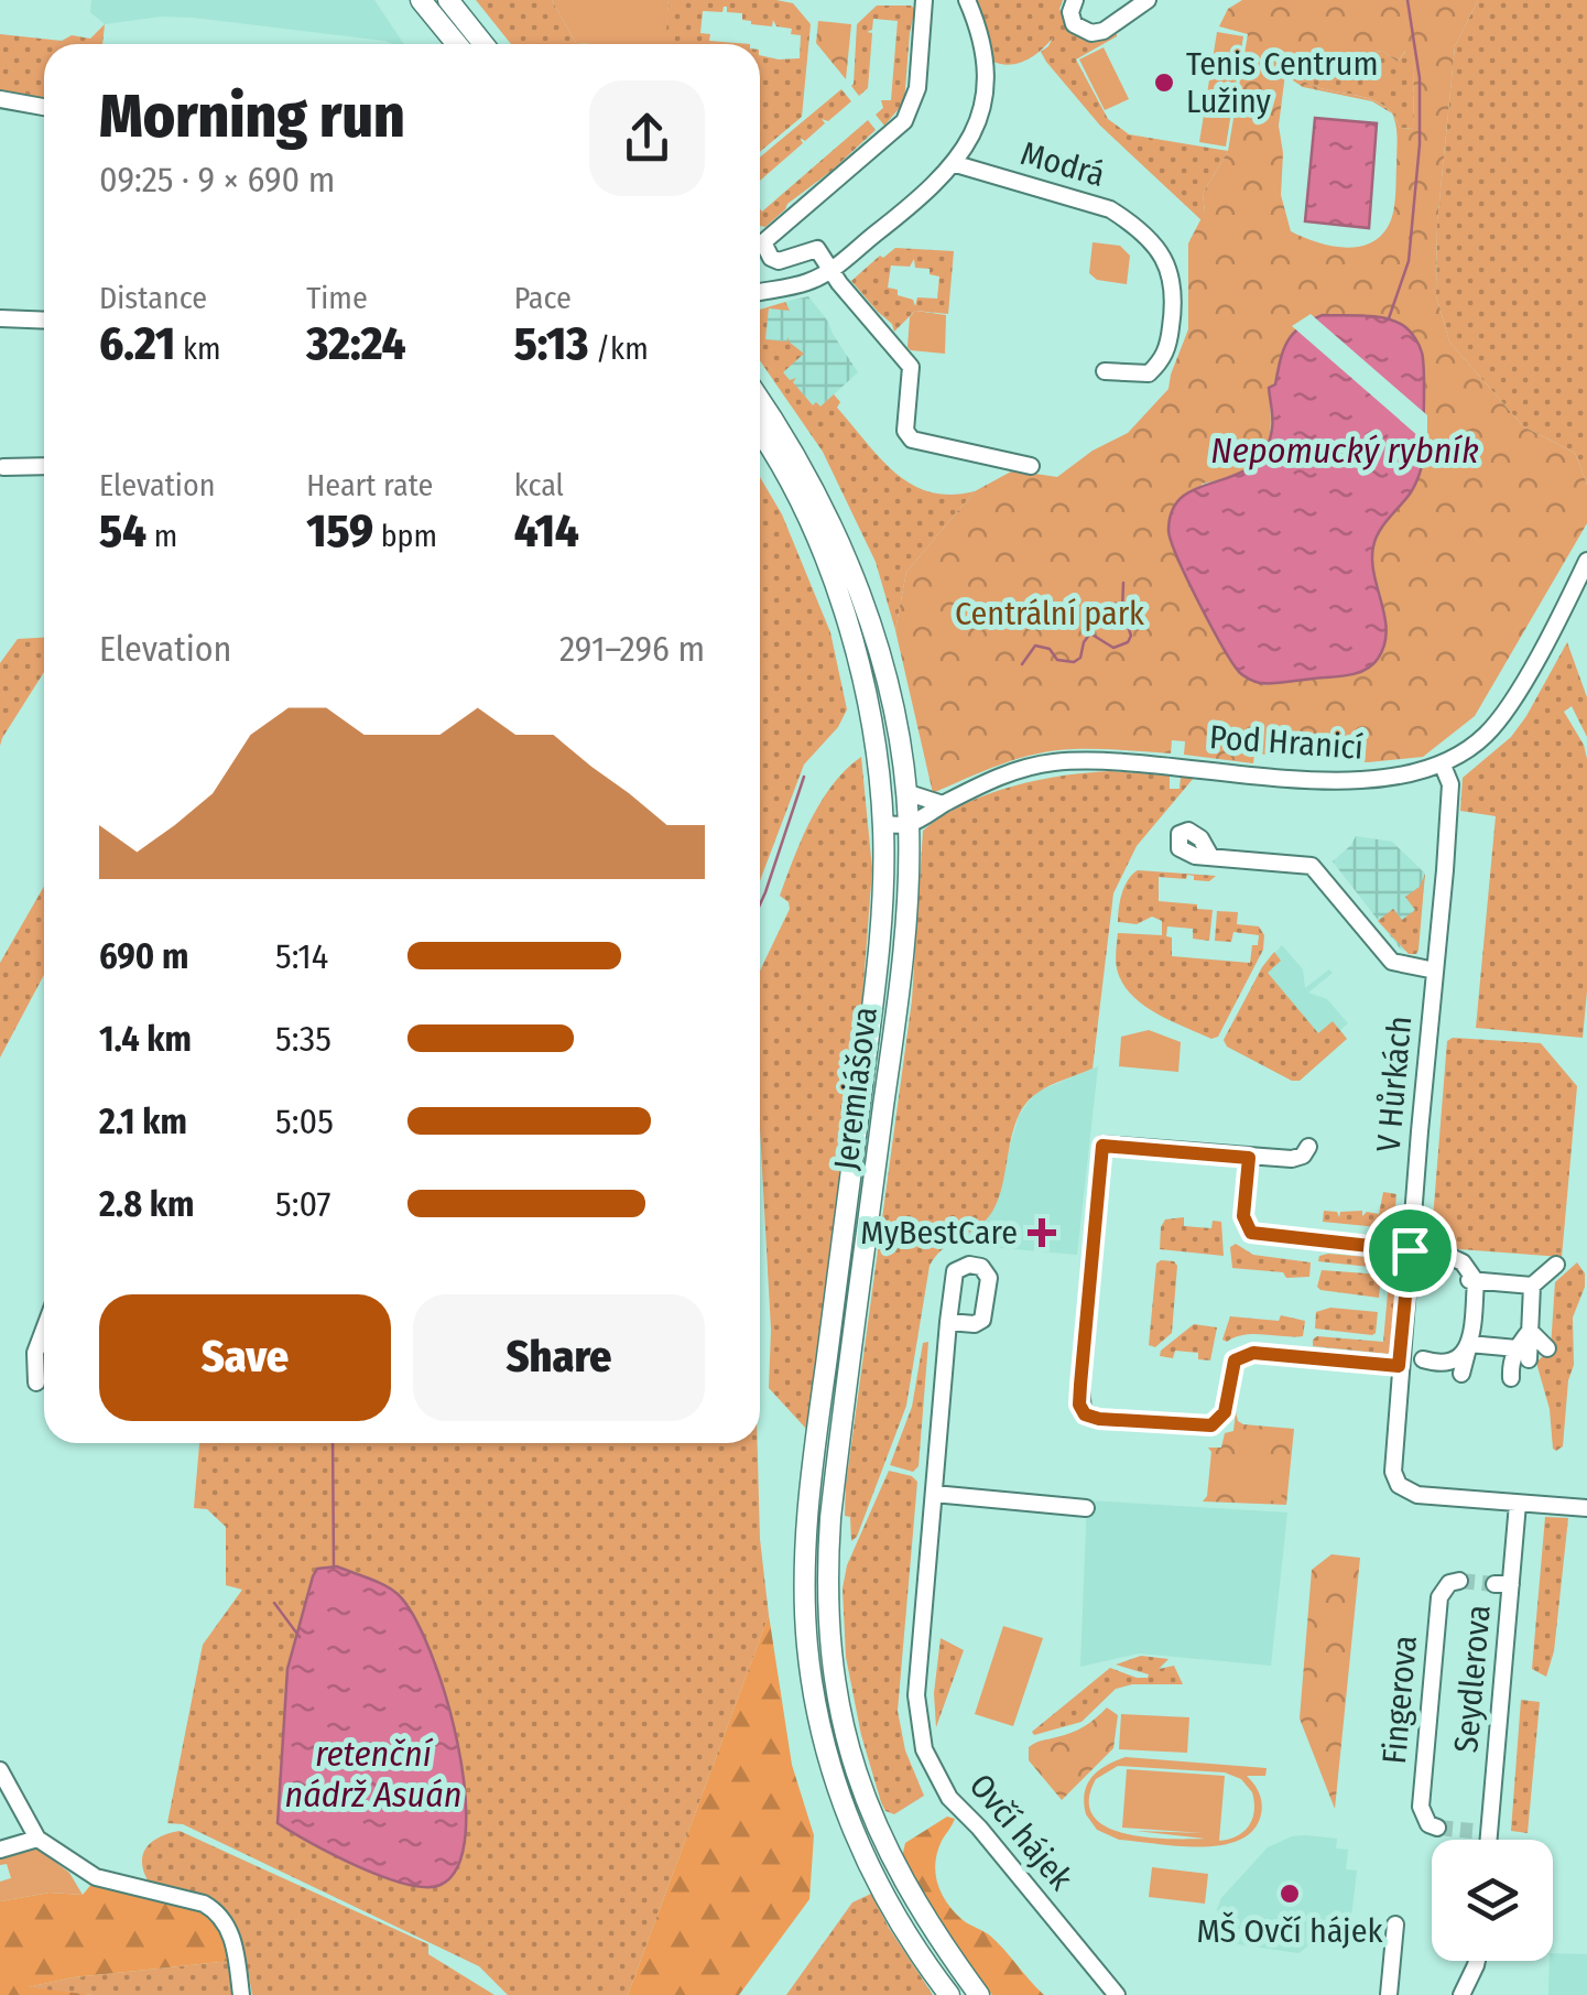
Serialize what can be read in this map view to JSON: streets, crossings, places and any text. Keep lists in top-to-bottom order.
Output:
{
  "streets": {
    "main road": ["Jeremiášova"],
    "street": [
      "Modrá",
      "Pod Hranicí",
      "V Hůrkách",
      "Seydlerova",
      "Fingerova",
      "Ovčí hájek"
    ]
  },
  "crossings": [
    ["Pod Hranicí", "V Hůrkách"],
    ["Pod Hranicí", "Jeremiášova"],
    ["V Hůrkách", "Seydlerova"]
  ],
  "water": ["Nepomucký rybník", "retenční nádrž Asuán"],
  "parks": ["Centrální park"],
  "places": {
    "other": ["Tenis Centrum Lužiny", "MŠ Ovčí hájek"],
    "health": ["MyBestCare"]
  },
  "page": {
    "heading": ["Morning run", "09:25 · 9 × 690 m"],
    "stats": [
      ["Distance", "6.21 km"],
      ["Time", "32:24"],
      ["Pace", "5:13 /km"],
      ["Elevation", "54 m"],
      ["Heart rate", "159 bpm"],
      ["kcal", "414"]
    ],
    "chart": ["Elevation", "291–296 m"],
    "list": [
      {
        "name": "690 m",
        "note": "5:14"
      },
      {
        "name": "1.4 km",
        "note": "5:35"
      },
      {
        "name": "2.1 km",
        "note": "5:05"
      },
      {
        "name": "2.8 km",
        "note": "5:07"
      }
    ],
    "buttons": ["Save", "Share"]
  }
}
